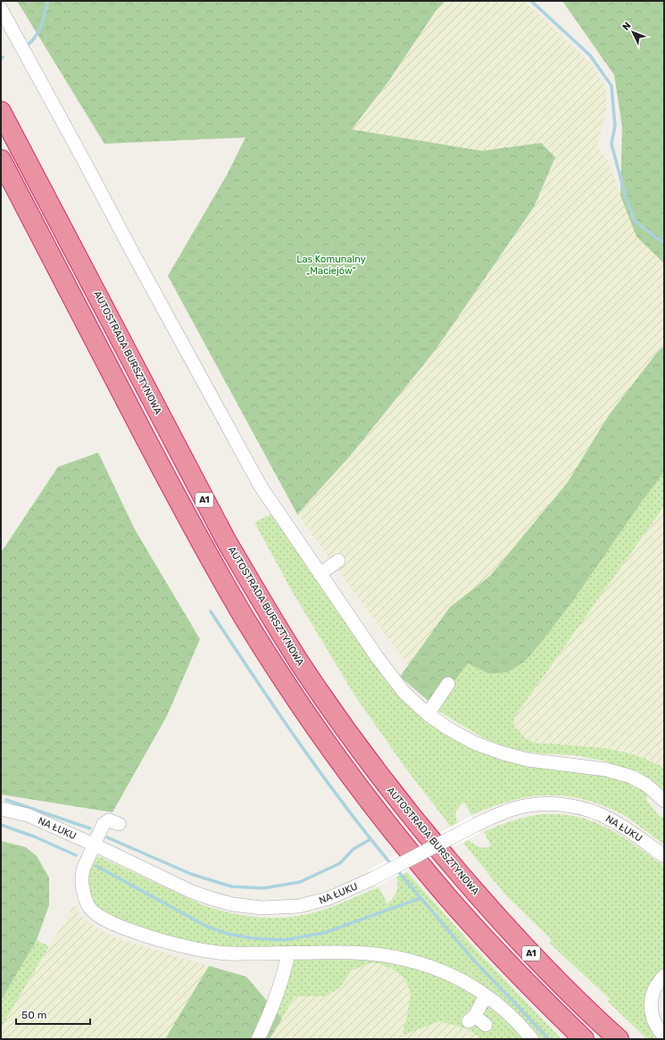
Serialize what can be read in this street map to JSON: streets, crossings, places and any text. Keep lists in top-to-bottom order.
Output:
{
  "streets": {
    "highway": ["AUTOSTRADA BURSZTYNOWA", "A1"],
    "street": ["NA ŁUKU"]
  },
  "parks": ["Las Komunalny „Maciejów”"],
  "scale_bar": "50 m",
  "north": "top left"
}
